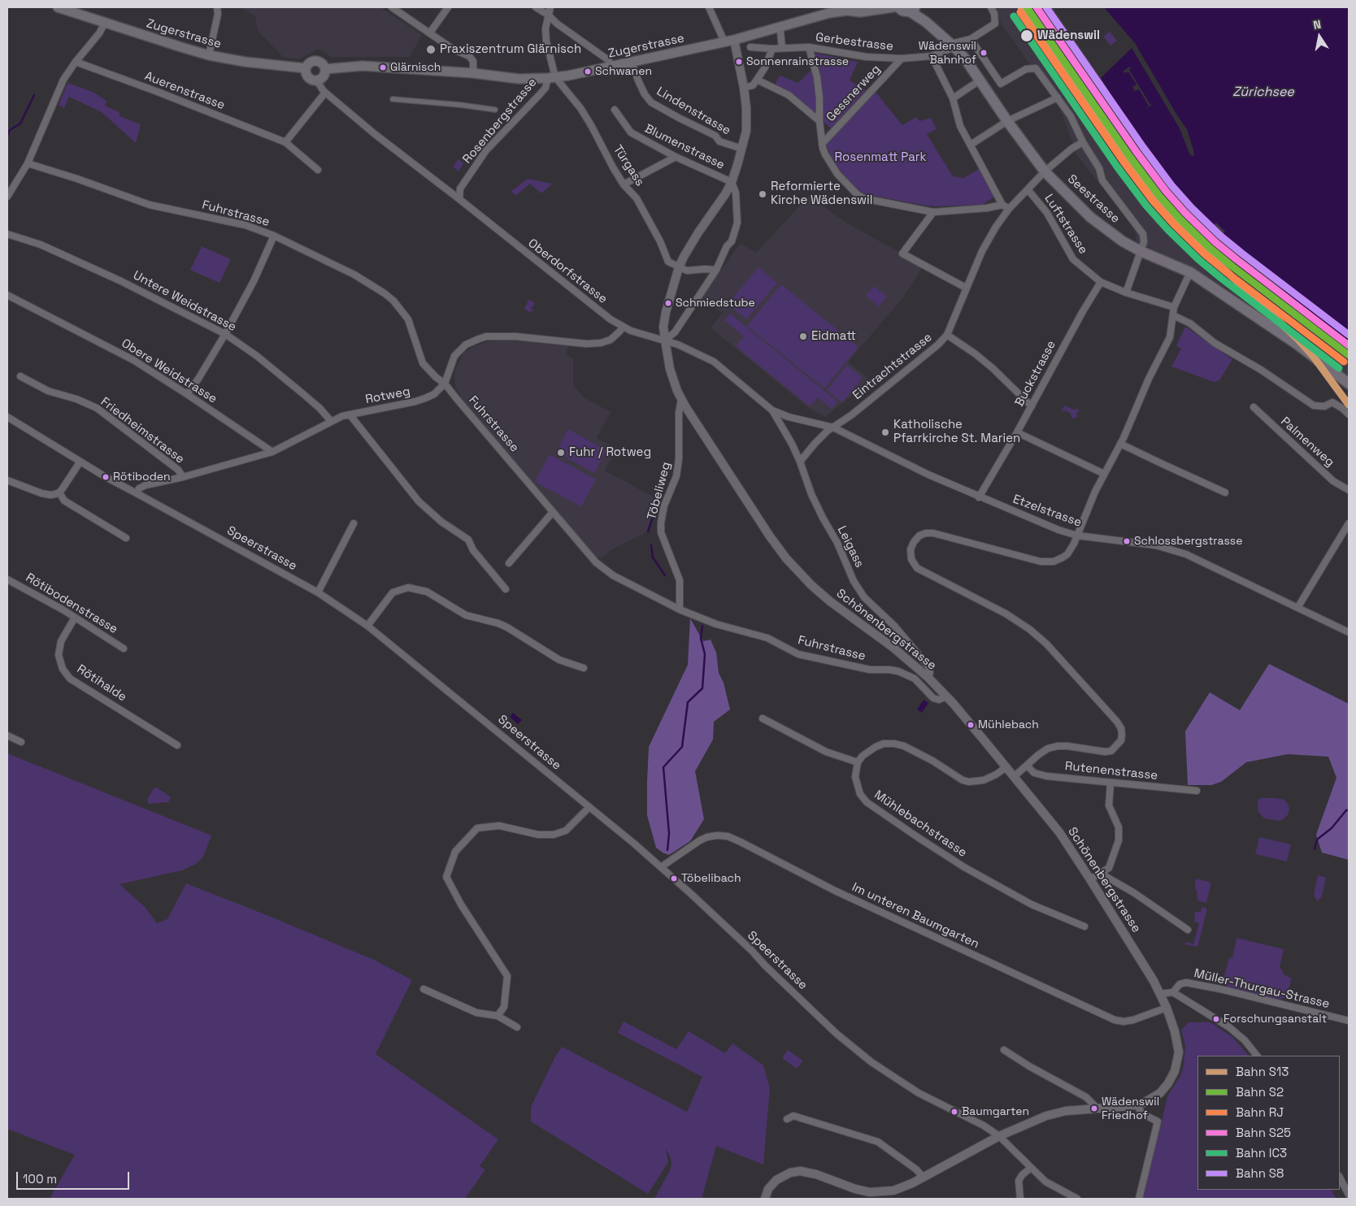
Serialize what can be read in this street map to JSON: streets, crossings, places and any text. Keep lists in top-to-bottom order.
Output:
{
  "streets": {
    "main road": ["Zugerstrasse", "Seestrasse"],
    "street": [
      "Gerbestrasse",
      "Auerenstrasse",
      "Gessnerweg",
      "Lindenstrasse",
      "Rosenbergstrasse",
      "Blumenstrasse",
      "Türgass",
      "Fuhrstrasse",
      "Luftstrasse",
      "Oberdorfstrasse",
      "Untere Weidstrasse",
      "Eintrachtstrasse",
      "Obere Weidstrasse",
      "Buckstrasse",
      "Rotweg",
      "Friedheimstrasse",
      "Palmenweg",
      "Töbeliweg",
      "Etzelstrasse",
      "Leigass",
      "Speerstrasse",
      "Rötibodenstrasse",
      "Schönenbergstrasse",
      "Rötihalde",
      "Rutenenstrasse",
      "Mühlebachstrasse",
      "Im unteren Baumgarten",
      "Müller-Thurgau-Strasse"
    ]
  },
  "crossings": [
    ["Zugerstrasse", "Lindenstrasse"],
    ["Zugerstrasse", "Rosenbergstrasse"],
    ["Zugerstrasse", "Türgass"],
    ["Zugerstrasse", "Oberdorfstrasse"],
    ["Zugerstrasse", "Schönenbergstrasse"],
    ["Gerbestrasse", "Gessnerweg"],
    ["Gerbestrasse", "Seestrasse"],
    ["Lindenstrasse", "Schönenbergstrasse"],
    ["Rosenbergstrasse", "Türgass"],
    ["Rosenbergstrasse", "Oberdorfstrasse"],
    ["Blumenstrasse", "Schönenbergstrasse"],
    ["Türgass", "Schönenbergstrasse"],
    ["Seestrasse", "Eintrachtstrasse"],
    ["Fuhrstrasse", "Rotweg"],
    ["Fuhrstrasse", "Töbeliweg"],
    ["Fuhrstrasse", "Schönenbergstrasse"],
    ["Luftstrasse", "Eintrachtstrasse"],
    ["Luftstrasse", "Buckstrasse"],
    ["Oberdorfstrasse", "Eintrachtstrasse"],
    ["Oberdorfstrasse", "Etzelstrasse"],
    ["Oberdorfstrasse", "Leigass"],
    ["Oberdorfstrasse", "Schönenbergstrasse"],
    ["Untere Weidstrasse", "Rotweg"],
    ["Eintrachtstrasse", "Etzelstrasse"],
    ["Eintrachtstrasse", "Leigass"],
    ["Obere Weidstrasse", "Rotweg"],
    ["Buckstrasse", "Etzelstrasse"],
    ["Rotweg", "Friedheimstrasse"],
    ["Rotweg", "Speerstrasse"],
    ["Töbeliweg", "Schönenbergstrasse"],
    ["Leigass", "Schönenbergstrasse"],
    ["Speerstrasse", "Schönenbergstrasse"],
    ["Speerstrasse", "Im unteren Baumgarten"],
    ["Rötibodenstrasse", "Rötihalde"],
    ["Schönenbergstrasse", "Im unteren Baumgarten"]
  ],
  "water": ["Zürichsee"],
  "parks": ["Rosenmatt Park"],
  "places": [
    "Wädenswil",
    "Praxiszentrum Glärnisch",
    "Wädenswil Bahnhof",
    "Sonnenrainstrasse",
    "Glärnisch",
    "Schwanen",
    "Reformierte Kirche Wädenswil",
    "Schmiedstube",
    "Eidmatt",
    "Katholische Pfarrkirche St. Marien",
    "Fuhr / Rotweg",
    "Rötiboden",
    "Schlossbergstrasse",
    "Mühlebach",
    "Töbelibach",
    "Forschungsanstalt",
    "Wädenswil Friedhof",
    "Baumgarten"
  ],
  "lines": [
    "rail line S13",
    "rail line S2",
    "rail line S25",
    "rail line S8",
    "rail line RJ",
    "rail line IC3"
  ],
  "legend": [
    "Bahn S13",
    "Bahn S2",
    "Bahn RJ",
    "Bahn S25",
    "Bahn IC3",
    "Bahn S8"
  ],
  "scale_bar": "100 m",
  "north": "top"
}
